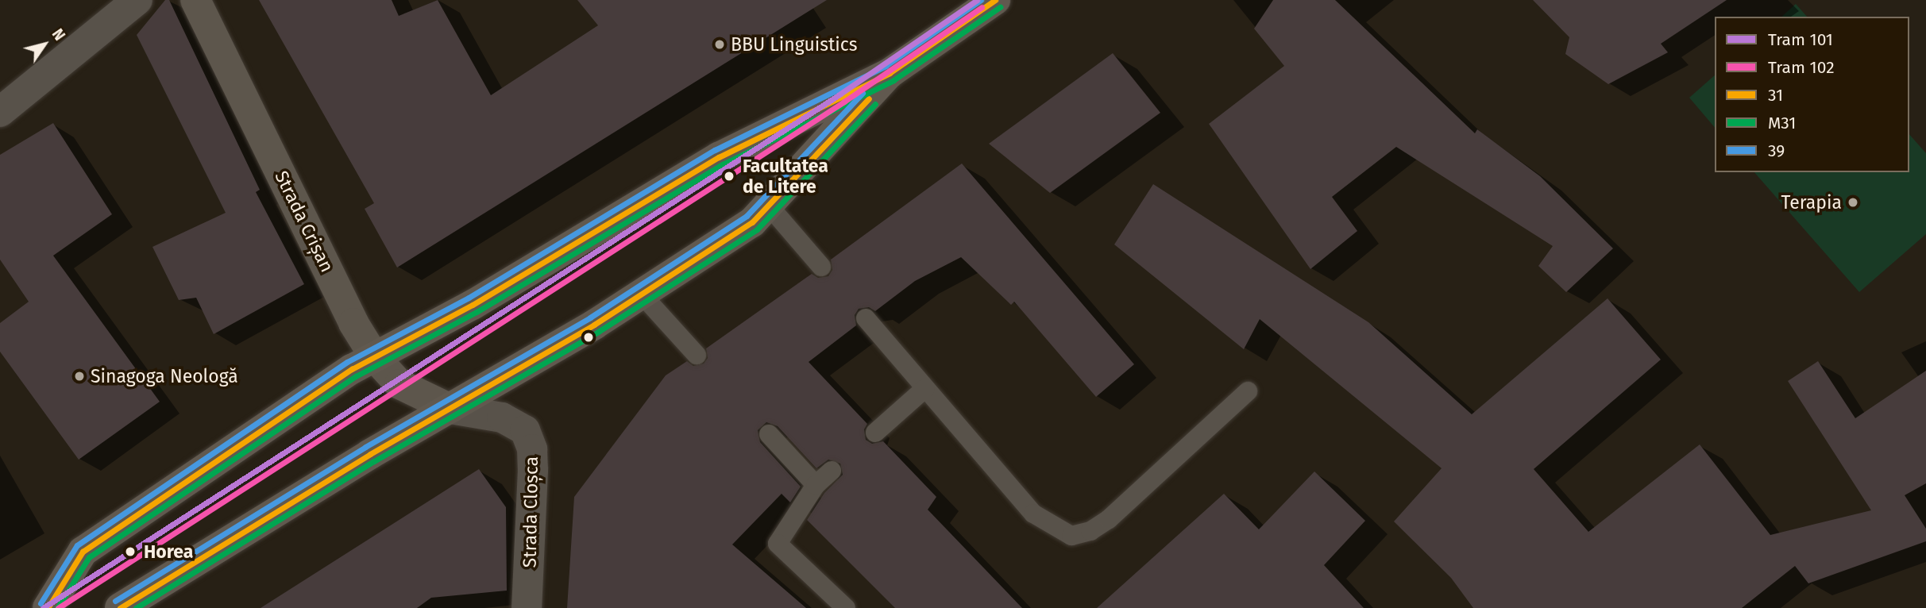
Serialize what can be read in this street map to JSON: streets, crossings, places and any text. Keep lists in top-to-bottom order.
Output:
{
  "streets": {
    "street": ["Strada Crișan", "Strada Cloșca"]
  },
  "crossings": [
    ["Strada Crișan", "Strada Cloșca"]
  ],
  "places": [
    "BBU Linguistics",
    "Facultatea de Litere",
    "Terapia",
    "Sinagoga Neologă",
    "Horea"
  ],
  "lines": [
    "tram line 101",
    "transit line 31",
    "transit line 39",
    "tram line 102",
    "transit line M31"
  ],
  "legend": [
    "Tram 101",
    "Tram 102",
    "31",
    "M31",
    "39"
  ],
  "north": "top right"
}
